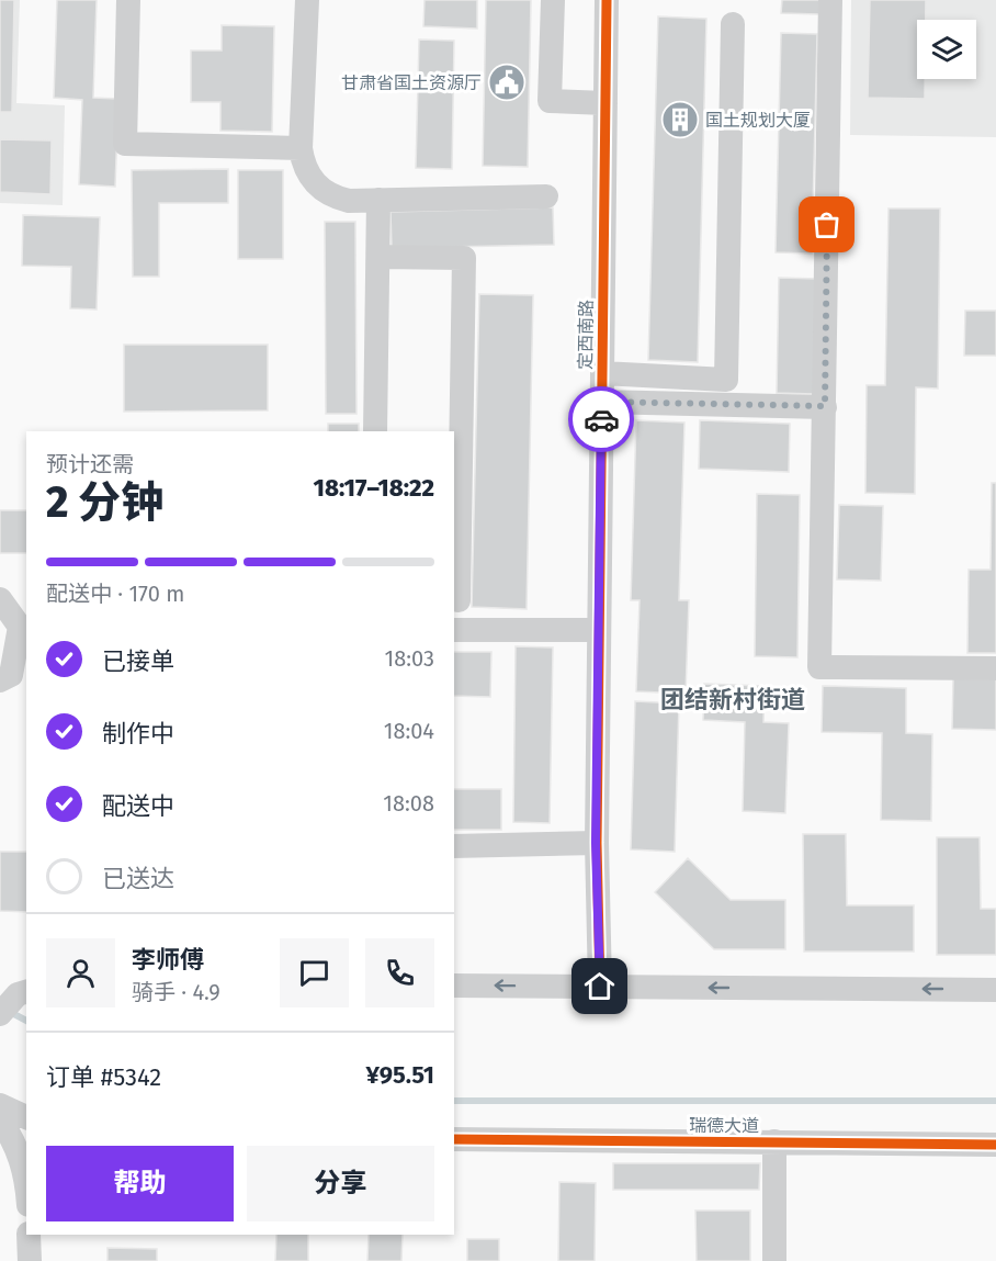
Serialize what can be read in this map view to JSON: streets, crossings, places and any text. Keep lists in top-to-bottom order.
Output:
{
  "streets": {
    "street": ["定西南路", "瑞德大道"]
  },
  "districts": ["团结新村街道"],
  "places": {
    "public building": ["甘肃省国土资源厅"],
    "building": ["国土规划大厦"]
  },
  "page": {
    "heading": ["2 分钟", "预计还需", "18:17–18:22"],
    "panel": [
      "李师傅",
      "骑手 · 4.9",
      "订单 #5342",
      "¥95.51"
    ],
    "bar": "配送中 · 170 m",
    "list": [
      ["已接单", "18:03"],
      ["制作中", "18:04"],
      ["配送中", "18:08"],
      "已送达"
    ],
    "buttons": ["帮助", "分享"]
  }
}
